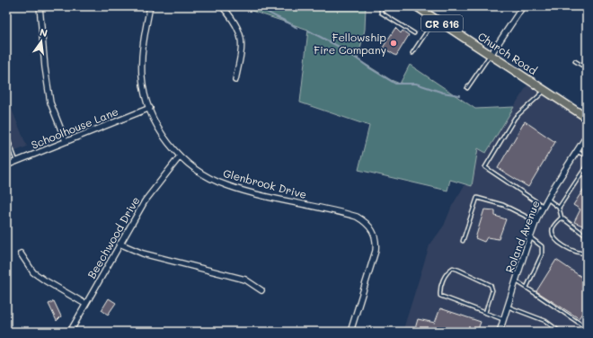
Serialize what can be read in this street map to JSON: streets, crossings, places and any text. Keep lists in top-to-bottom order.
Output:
{
  "streets": {
    "main road": ["CR 616", "Church Road"],
    "street": [
      "Schoolhouse Lane",
      "Glenbrook Drive",
      "Roland Avenue",
      "Beechwood Drive"
    ]
  },
  "crossings": [
    ["Schoolhouse Lane", "Glenbrook Drive"],
    ["Glenbrook Drive", "Beechwood Drive"]
  ],
  "places": ["Fellowship Fire Company"],
  "north": "top"
}
